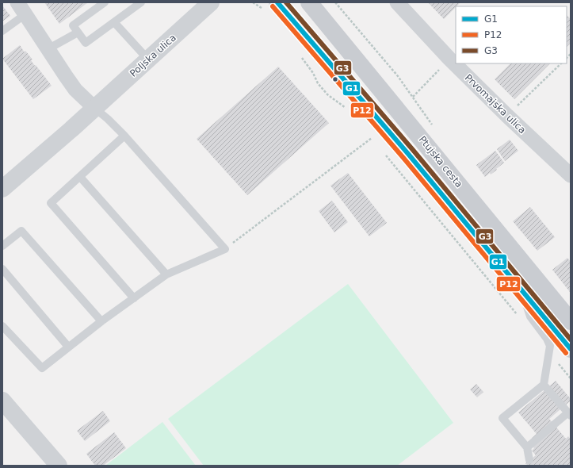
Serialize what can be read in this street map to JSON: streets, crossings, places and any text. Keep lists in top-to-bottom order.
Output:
{
  "streets": {
    "main road": ["Ptujska cesta"],
    "street": ["Poljska ulica", "Prvomajska ulica"]
  },
  "lines": ["transit line G1", "transit line G3", "transit line P12"],
  "legend": ["G1", "P12", "G3"]
}
